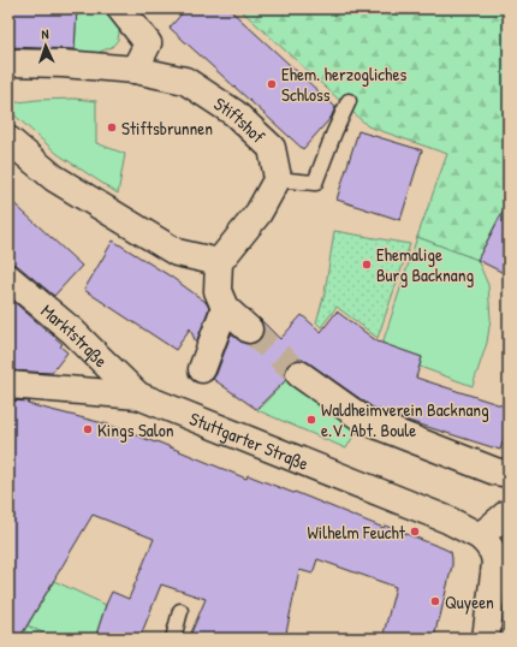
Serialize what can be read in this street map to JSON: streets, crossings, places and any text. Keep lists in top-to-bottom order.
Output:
{
  "streets": {
    "street": ["Stiftshof", "Marktstraße", "Stuttgarter Straße"]
  },
  "crossings": [
    ["Marktstraße", "Stuttgarter Straße"]
  ],
  "places": [
    "Ehem. herzogliches Schloss",
    "Stiftsbrunnen",
    "Ehemalige Burg Backnang",
    "Waldheimverein Backnang e.V. Abt. Boule",
    "Kings Salon",
    "Wilhelm Feucht",
    "Quyeen"
  ],
  "north": "top"
}
